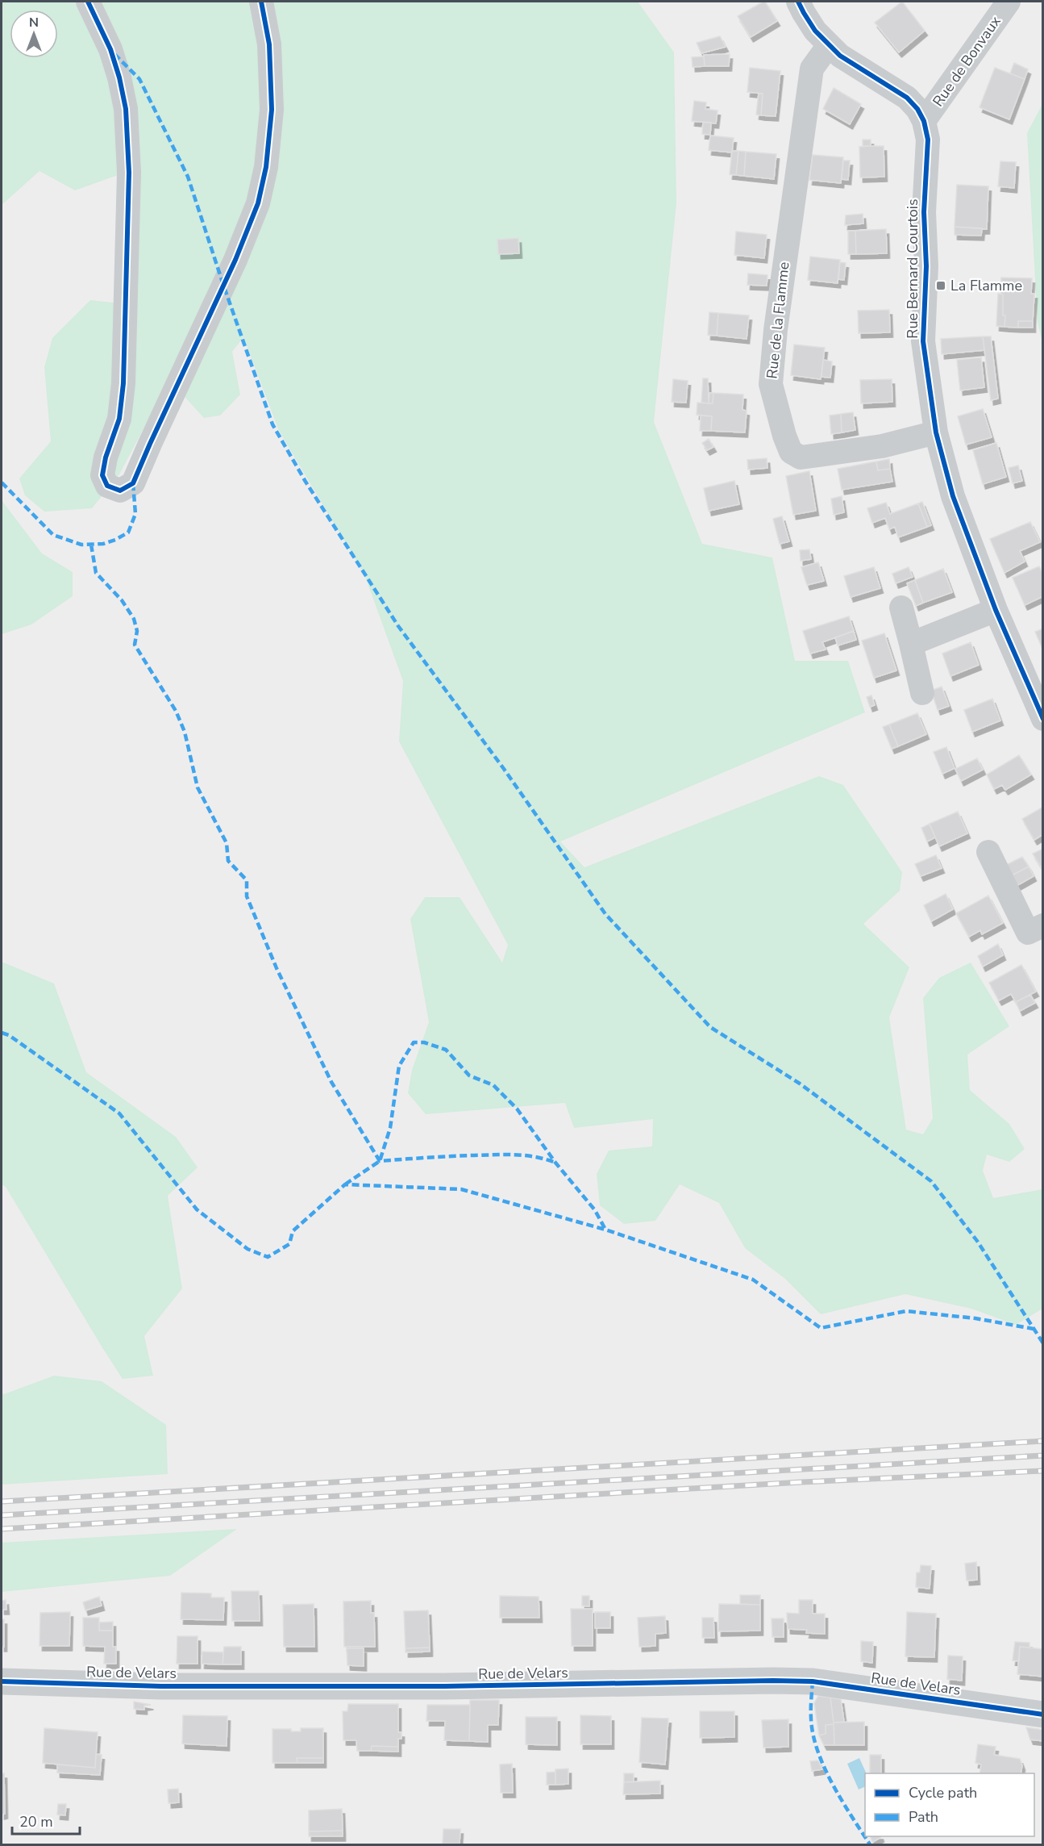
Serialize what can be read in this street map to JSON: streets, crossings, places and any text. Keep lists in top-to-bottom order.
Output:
{
  "streets": {
    "main road": ["Rue de Velars"],
    "street": ["Rue de Bonvaux", "Rue Bernard Courtois", "Rue de la Flamme"]
  },
  "crossings": [
    ["Rue de Bonvaux", "Rue Bernard Courtois"],
    ["Rue Bernard Courtois", "Rue de la Flamme"]
  ],
  "places": {
    "transit": ["La Flamme"]
  },
  "legend": ["Cycle path", "Path"],
  "scale_bar": "20 m",
  "north": "top"
}
